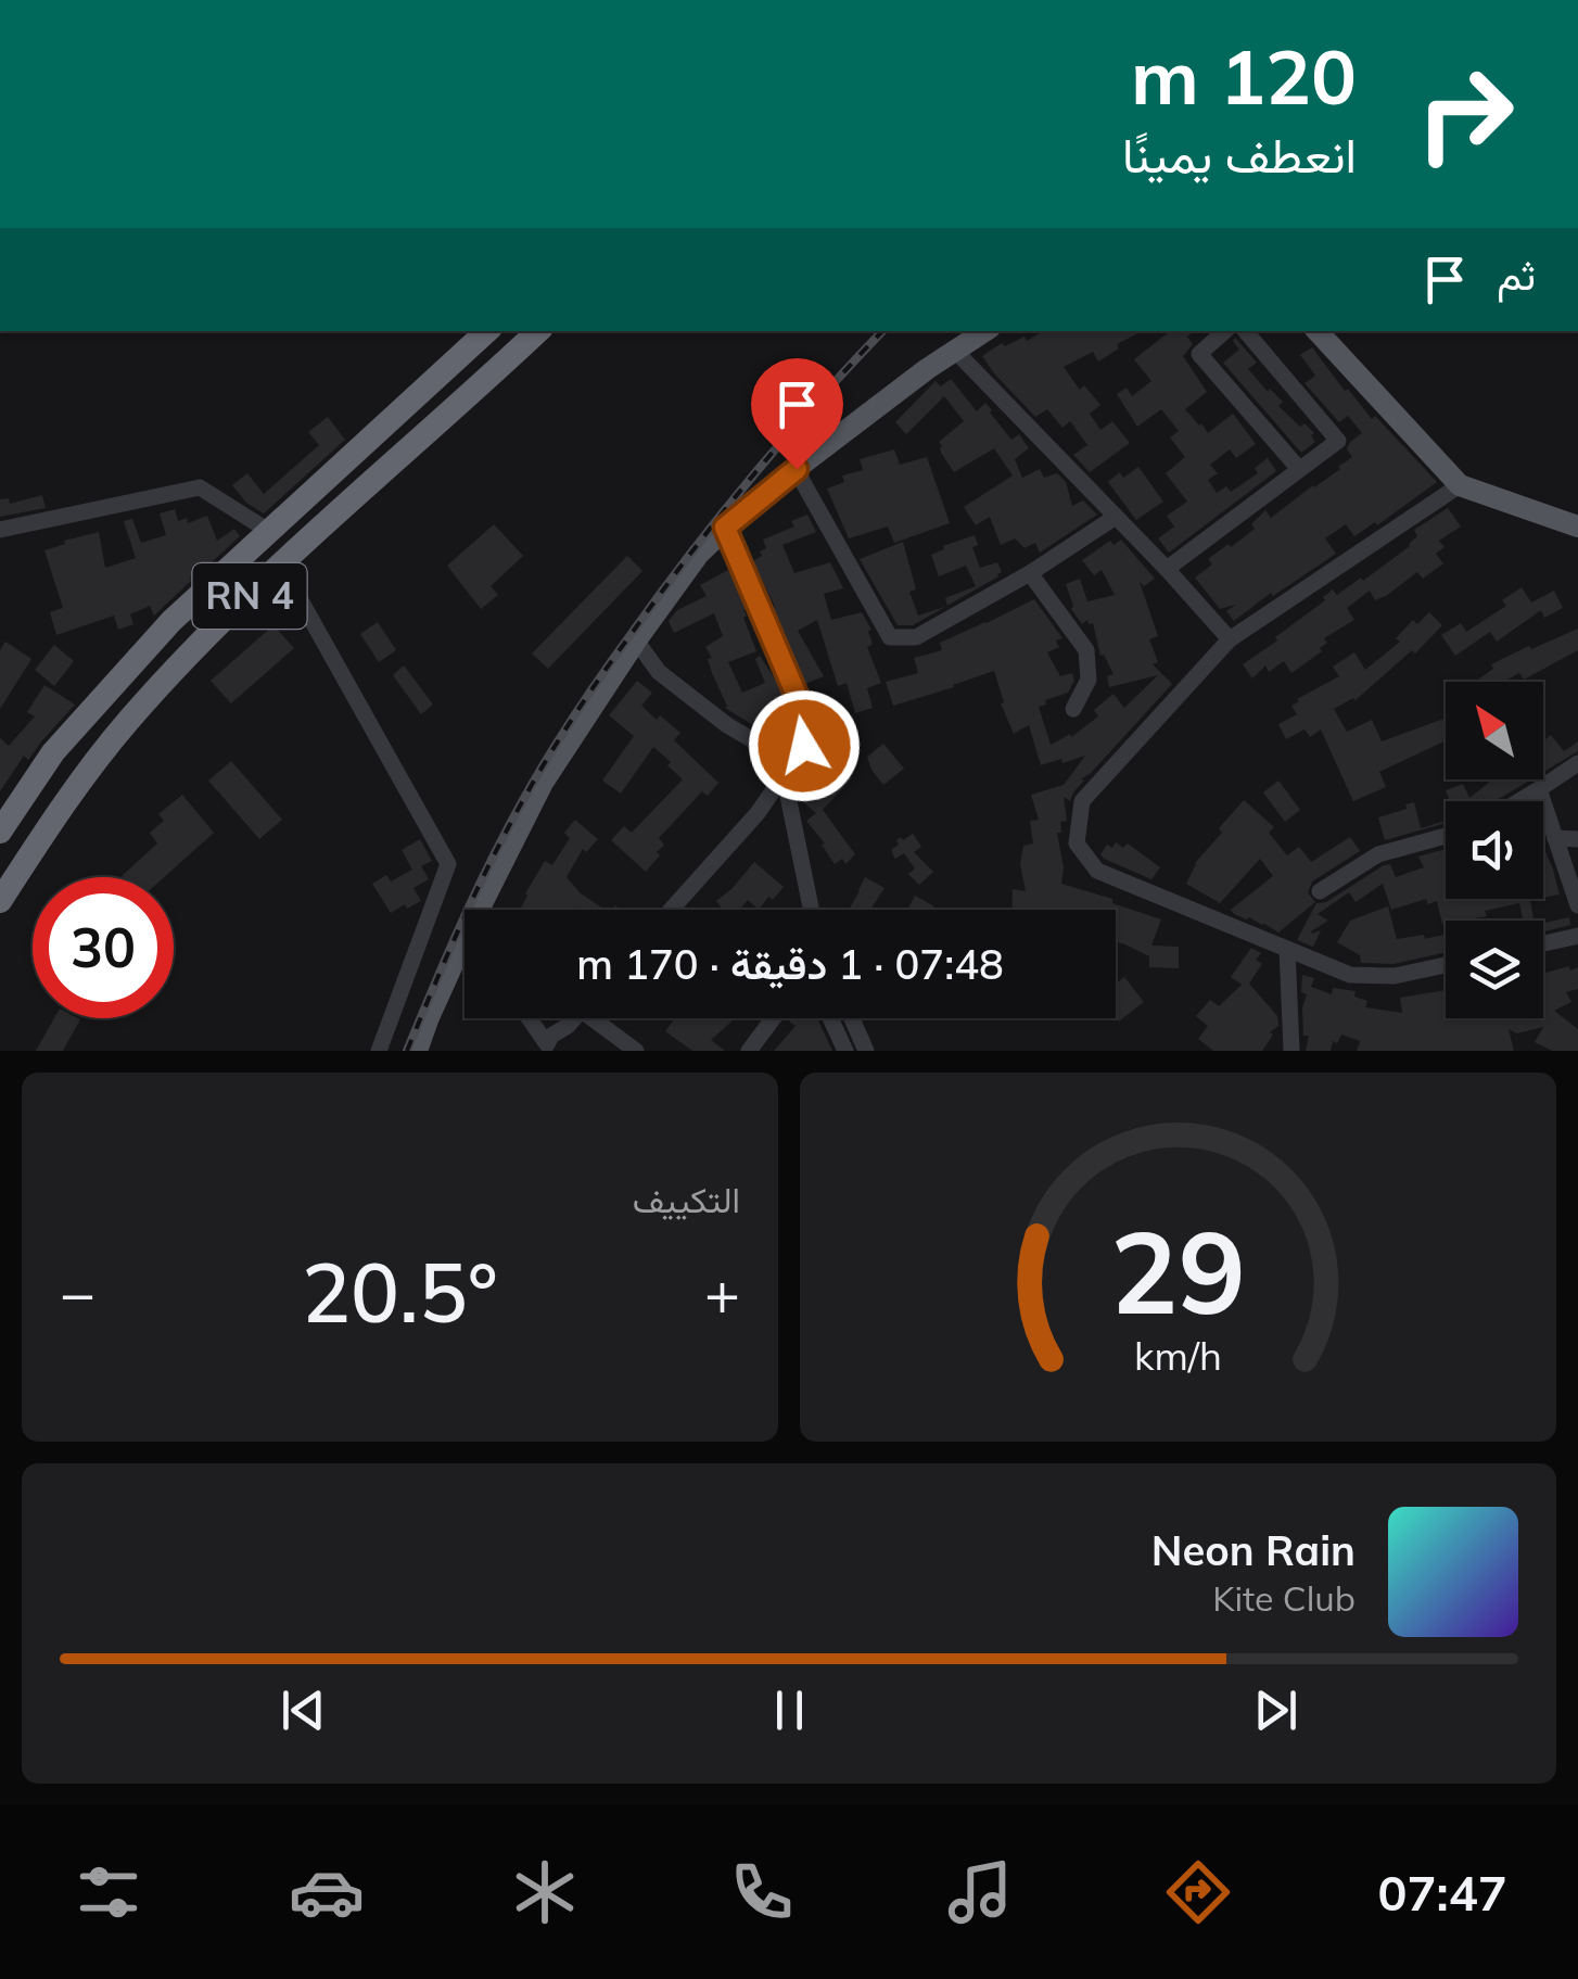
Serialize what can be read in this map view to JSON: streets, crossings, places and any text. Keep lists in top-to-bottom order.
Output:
{
  "streets": {
    "highway": ["RN 4"]
  },
  "north": "top left",
  "page": {
    "turn": ["120 m", "انعطف يمينًا"],
    "then": "ثم",
    "limit": "30",
    "trip": "07:48 · 1 دقيقة · 170 m",
    "tile": "التكييف",
    "heat": ["−", "20.5°", "+"],
    "song": ["Neon Rain", "Kite Club"],
    "tabs": "07:47",
    "gauge": ["29", "km/h"]
  }
}
